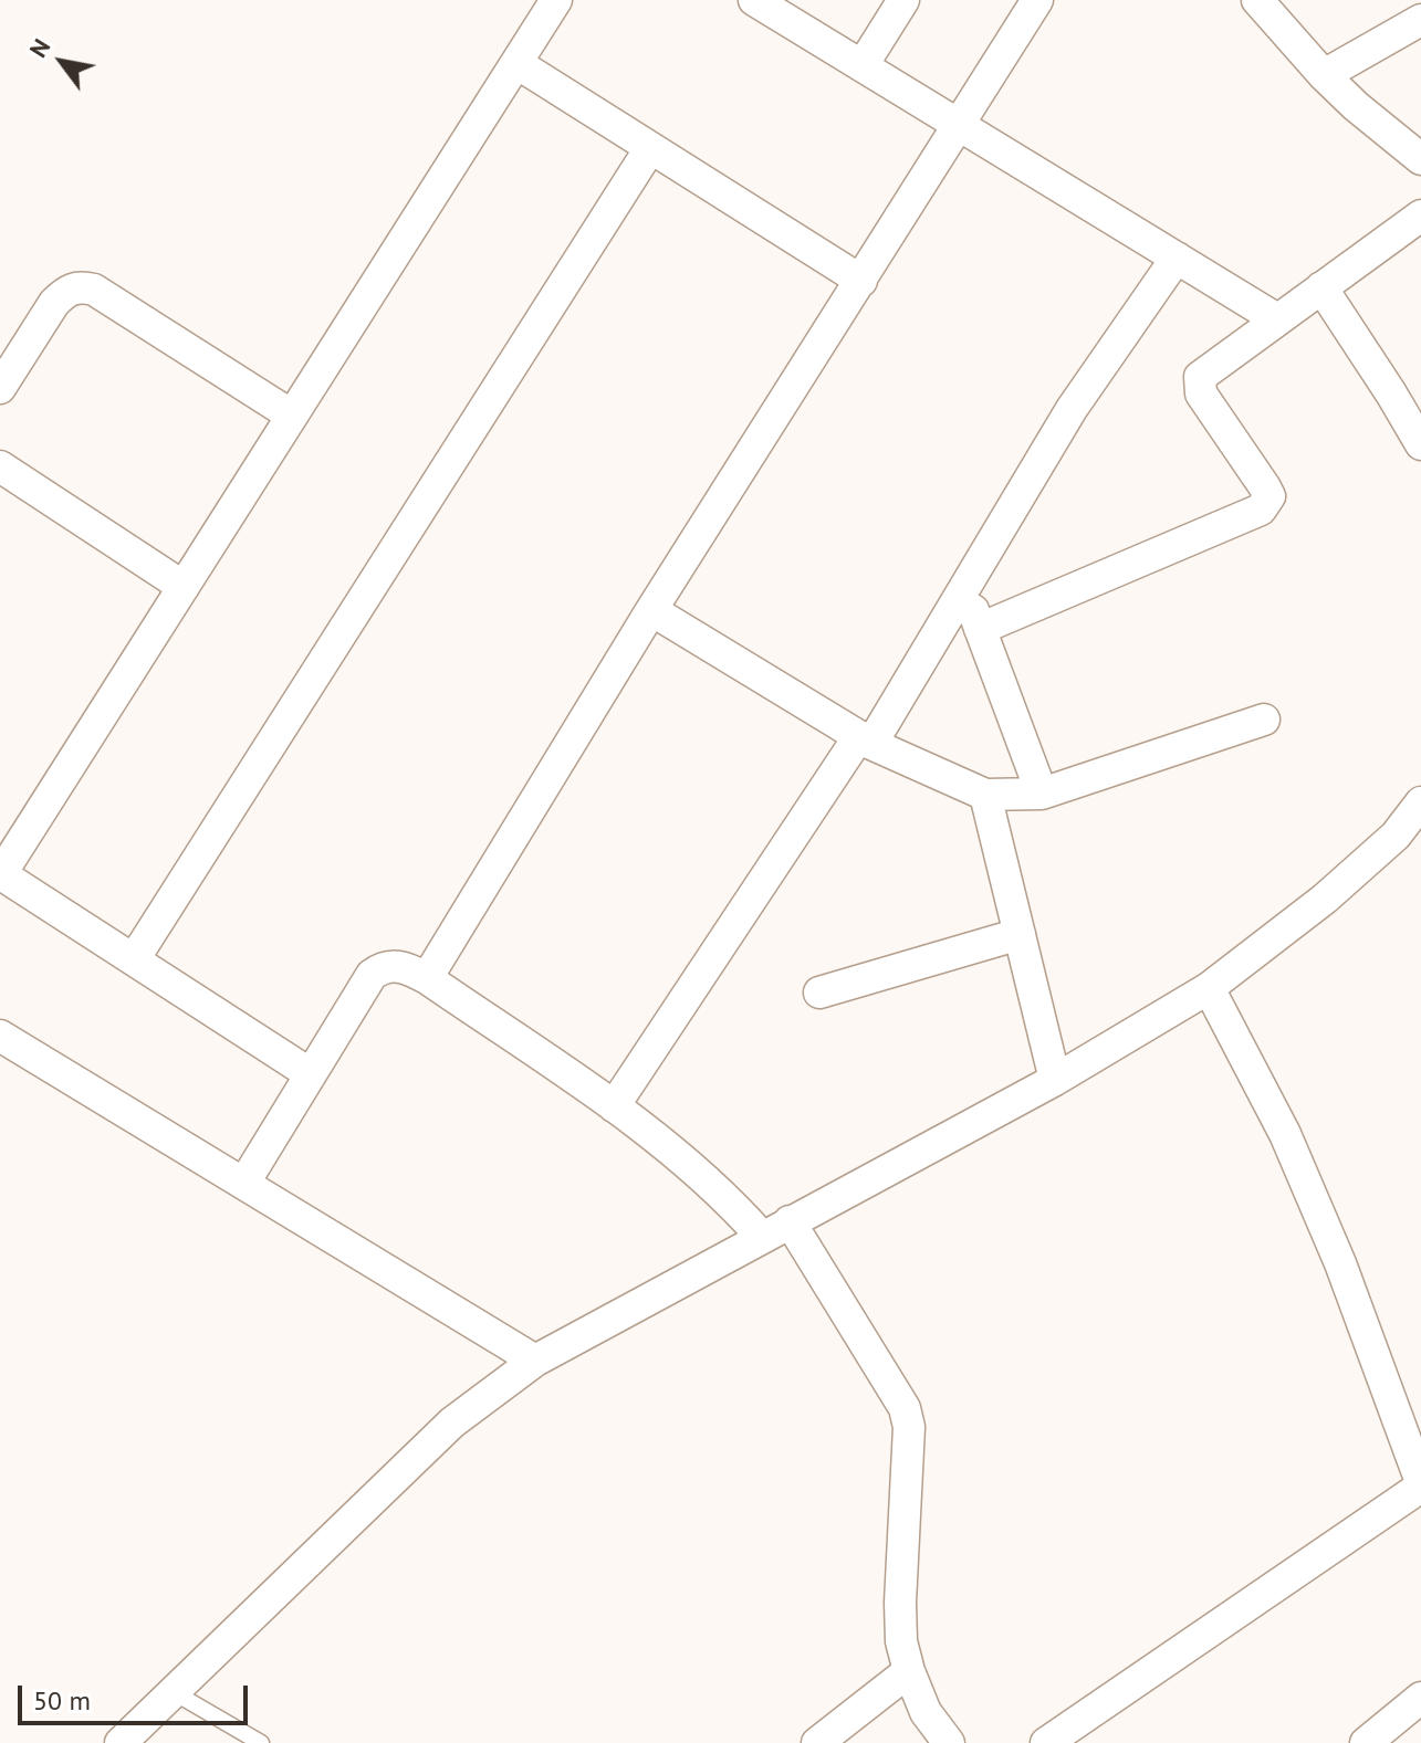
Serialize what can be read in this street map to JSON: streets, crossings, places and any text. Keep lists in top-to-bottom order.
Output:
{
  "scale_bar": "50 m",
  "north": "top left"
}
